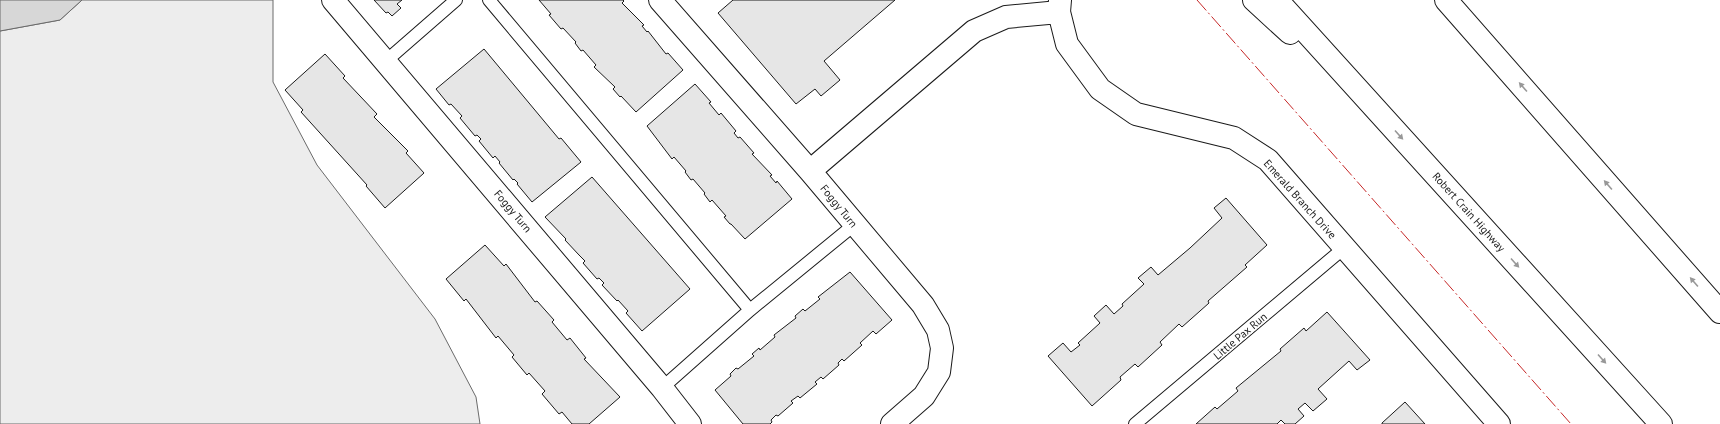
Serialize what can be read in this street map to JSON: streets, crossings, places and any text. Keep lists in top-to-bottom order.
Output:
{
  "streets": {
    "main road": ["Emerald Branch Drive", "Foggy Turn", "Robert Crain Highway"],
    "lane": ["Little Pax Run"]
  },
  "crossings": [
    ["Emerald Branch Drive", "Little Pax Run"]
  ]
}
